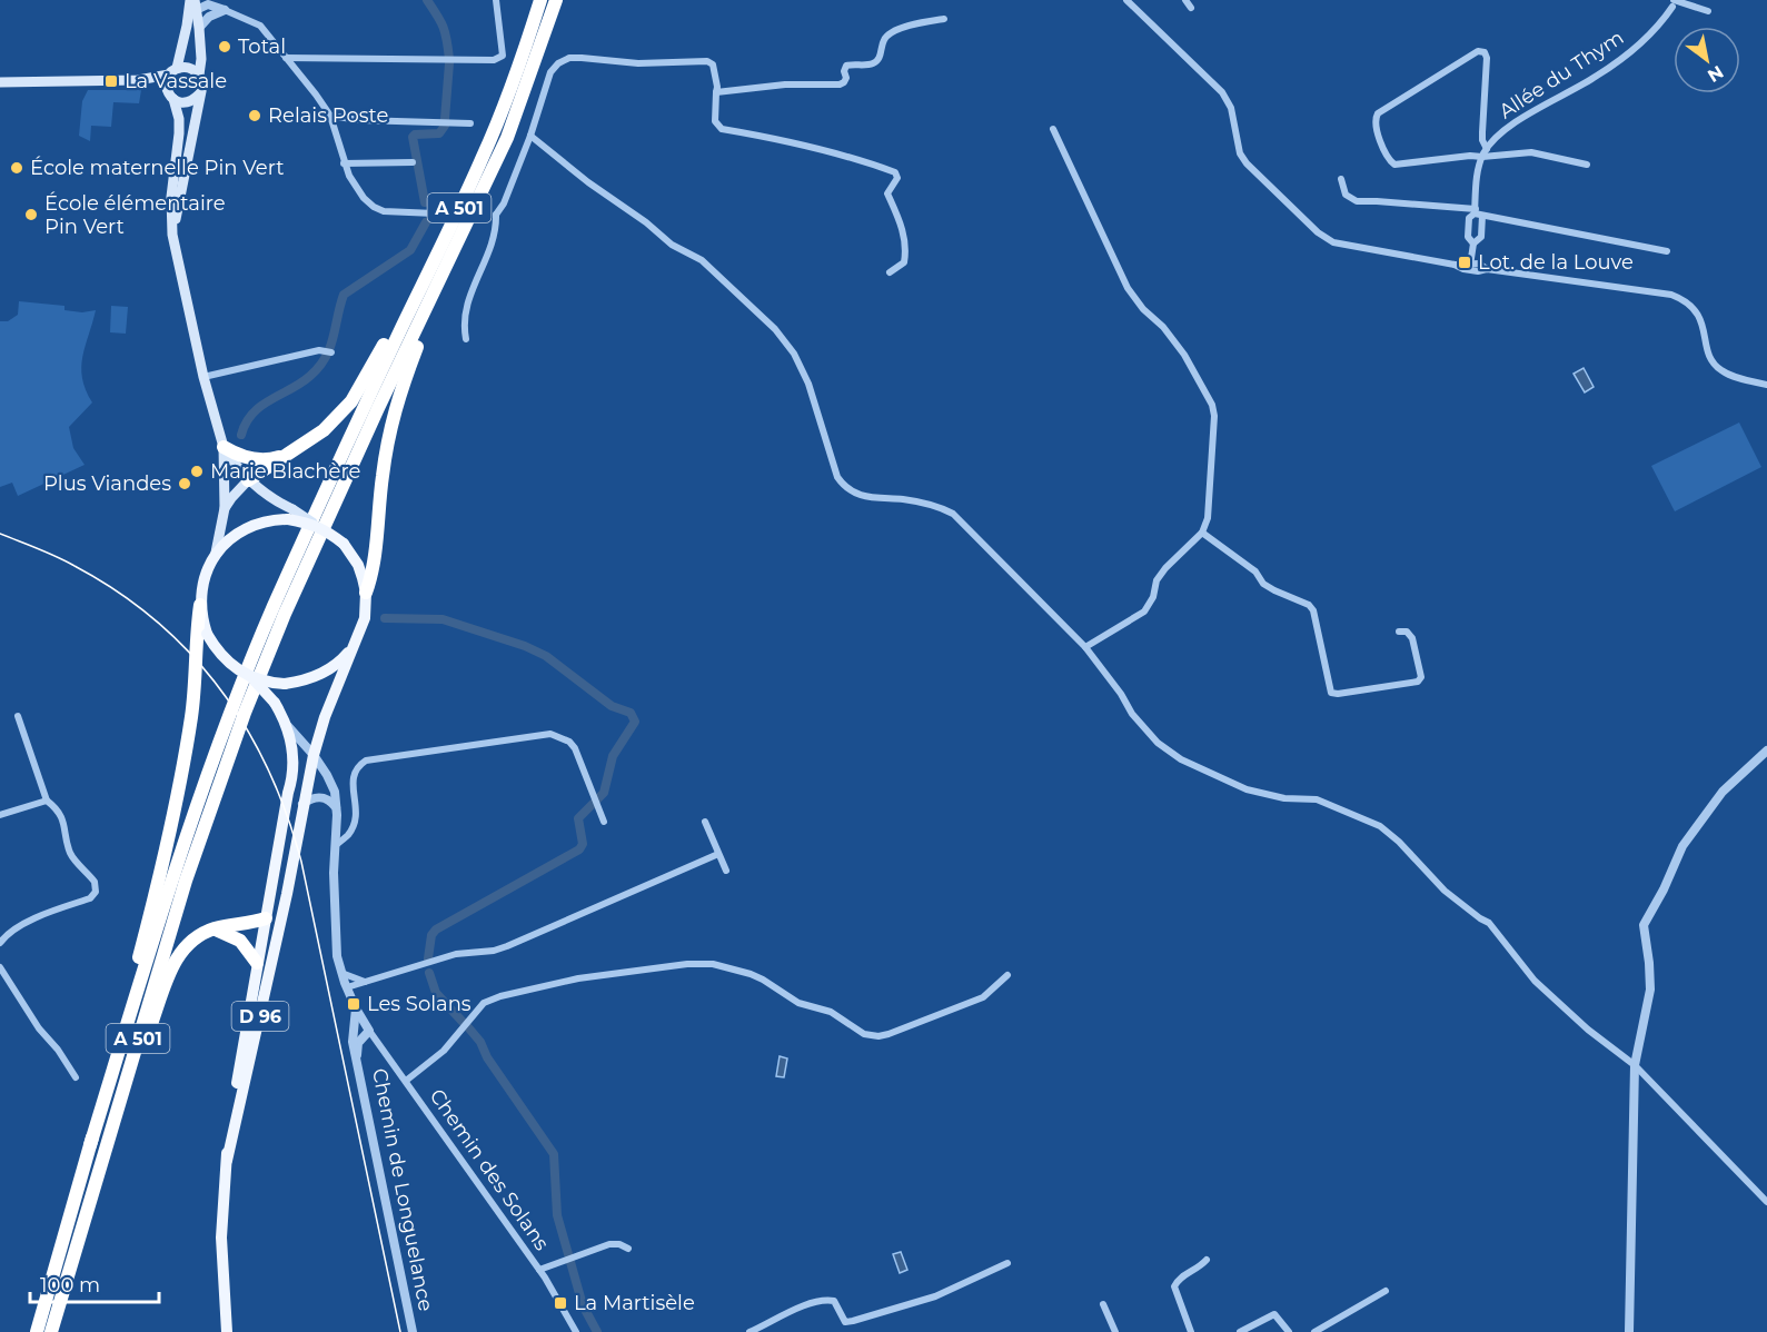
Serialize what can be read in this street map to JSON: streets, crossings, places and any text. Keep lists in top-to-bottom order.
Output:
{
  "streets": {
    "highway": ["A 501"],
    "main road": ["D 96"],
    "street": ["Allée du Thym", "Chemin des Solans", "Chemin de Longuelance"]
  },
  "crossings": [
    ["Chemin des Solans", "Chemin de Longuelance"]
  ],
  "places": {
    "other": [
      "Total",
      "Relais Poste",
      "École maternelle Pin Vert",
      "École élémentaire Pin Vert",
      "Marie Blachère",
      "Plus Viandes"
    ],
    "transit": [
      "La Vassale",
      "Lot. de la Louve",
      "Les Solans",
      "La Martisèle"
    ]
  },
  "scale_bar": "100 m",
  "north": "bottom right"
}
